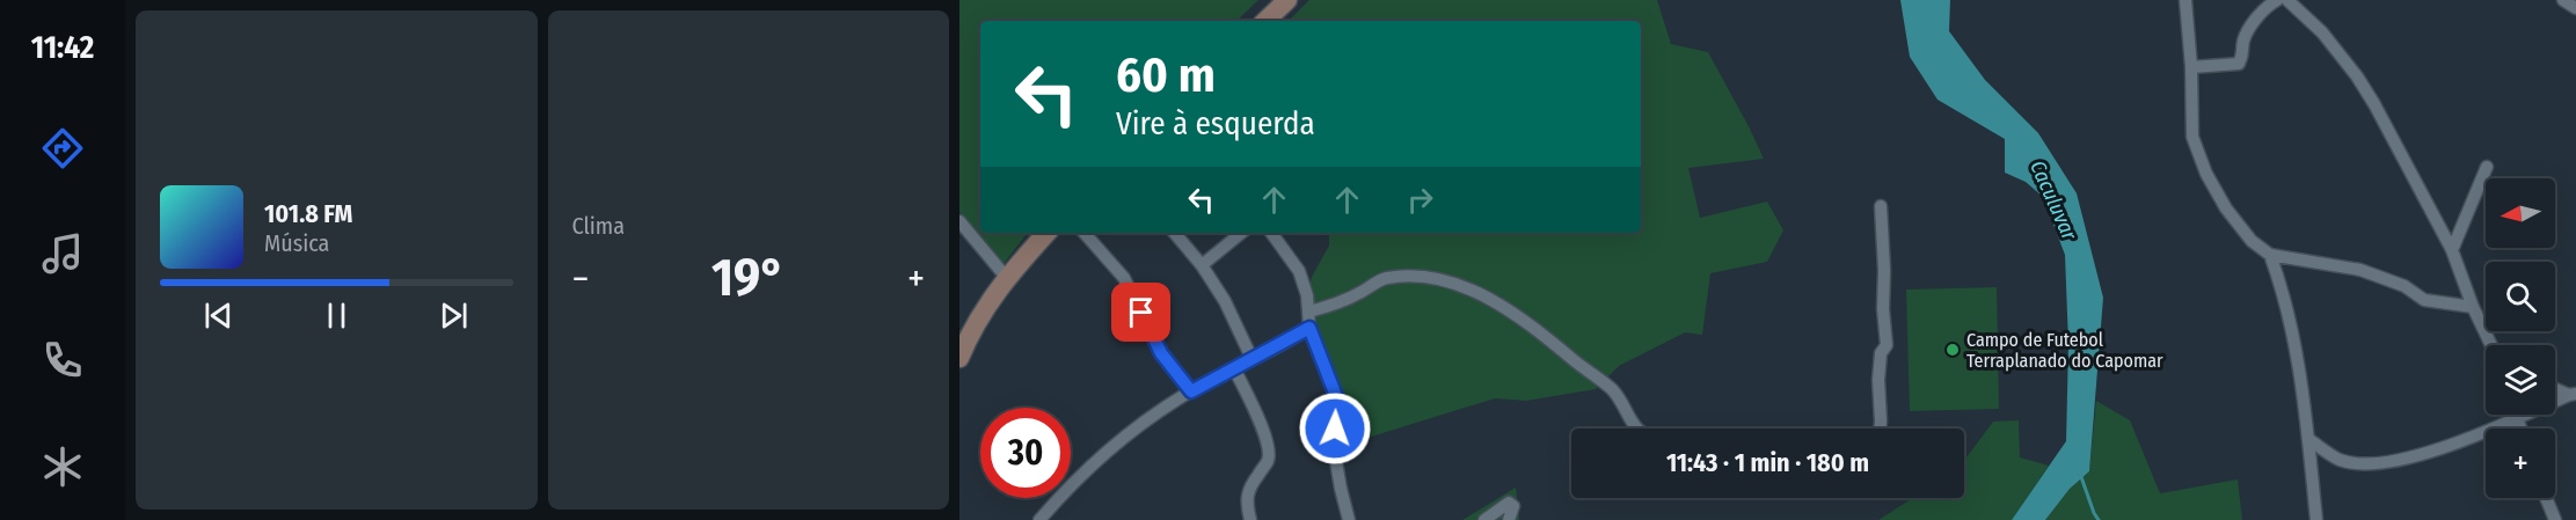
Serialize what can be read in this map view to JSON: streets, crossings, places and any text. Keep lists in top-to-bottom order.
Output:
{
  "water": ["Caculuvar"],
  "places": ["Campo de Futebol Terraplanado do Capomar"],
  "north": "left",
  "page": {
    "tabs": "11:42",
    "tile": "Clima",
    "turn": ["60 m", "Vire à esquerda"],
    "map_buttons": "+",
    "song": ["101.8 FM", "Música"],
    "heat": ["−", "19°", "+"],
    "limit": "30",
    "trip": "11:43 · 1 min · 180 m"
  }
}
